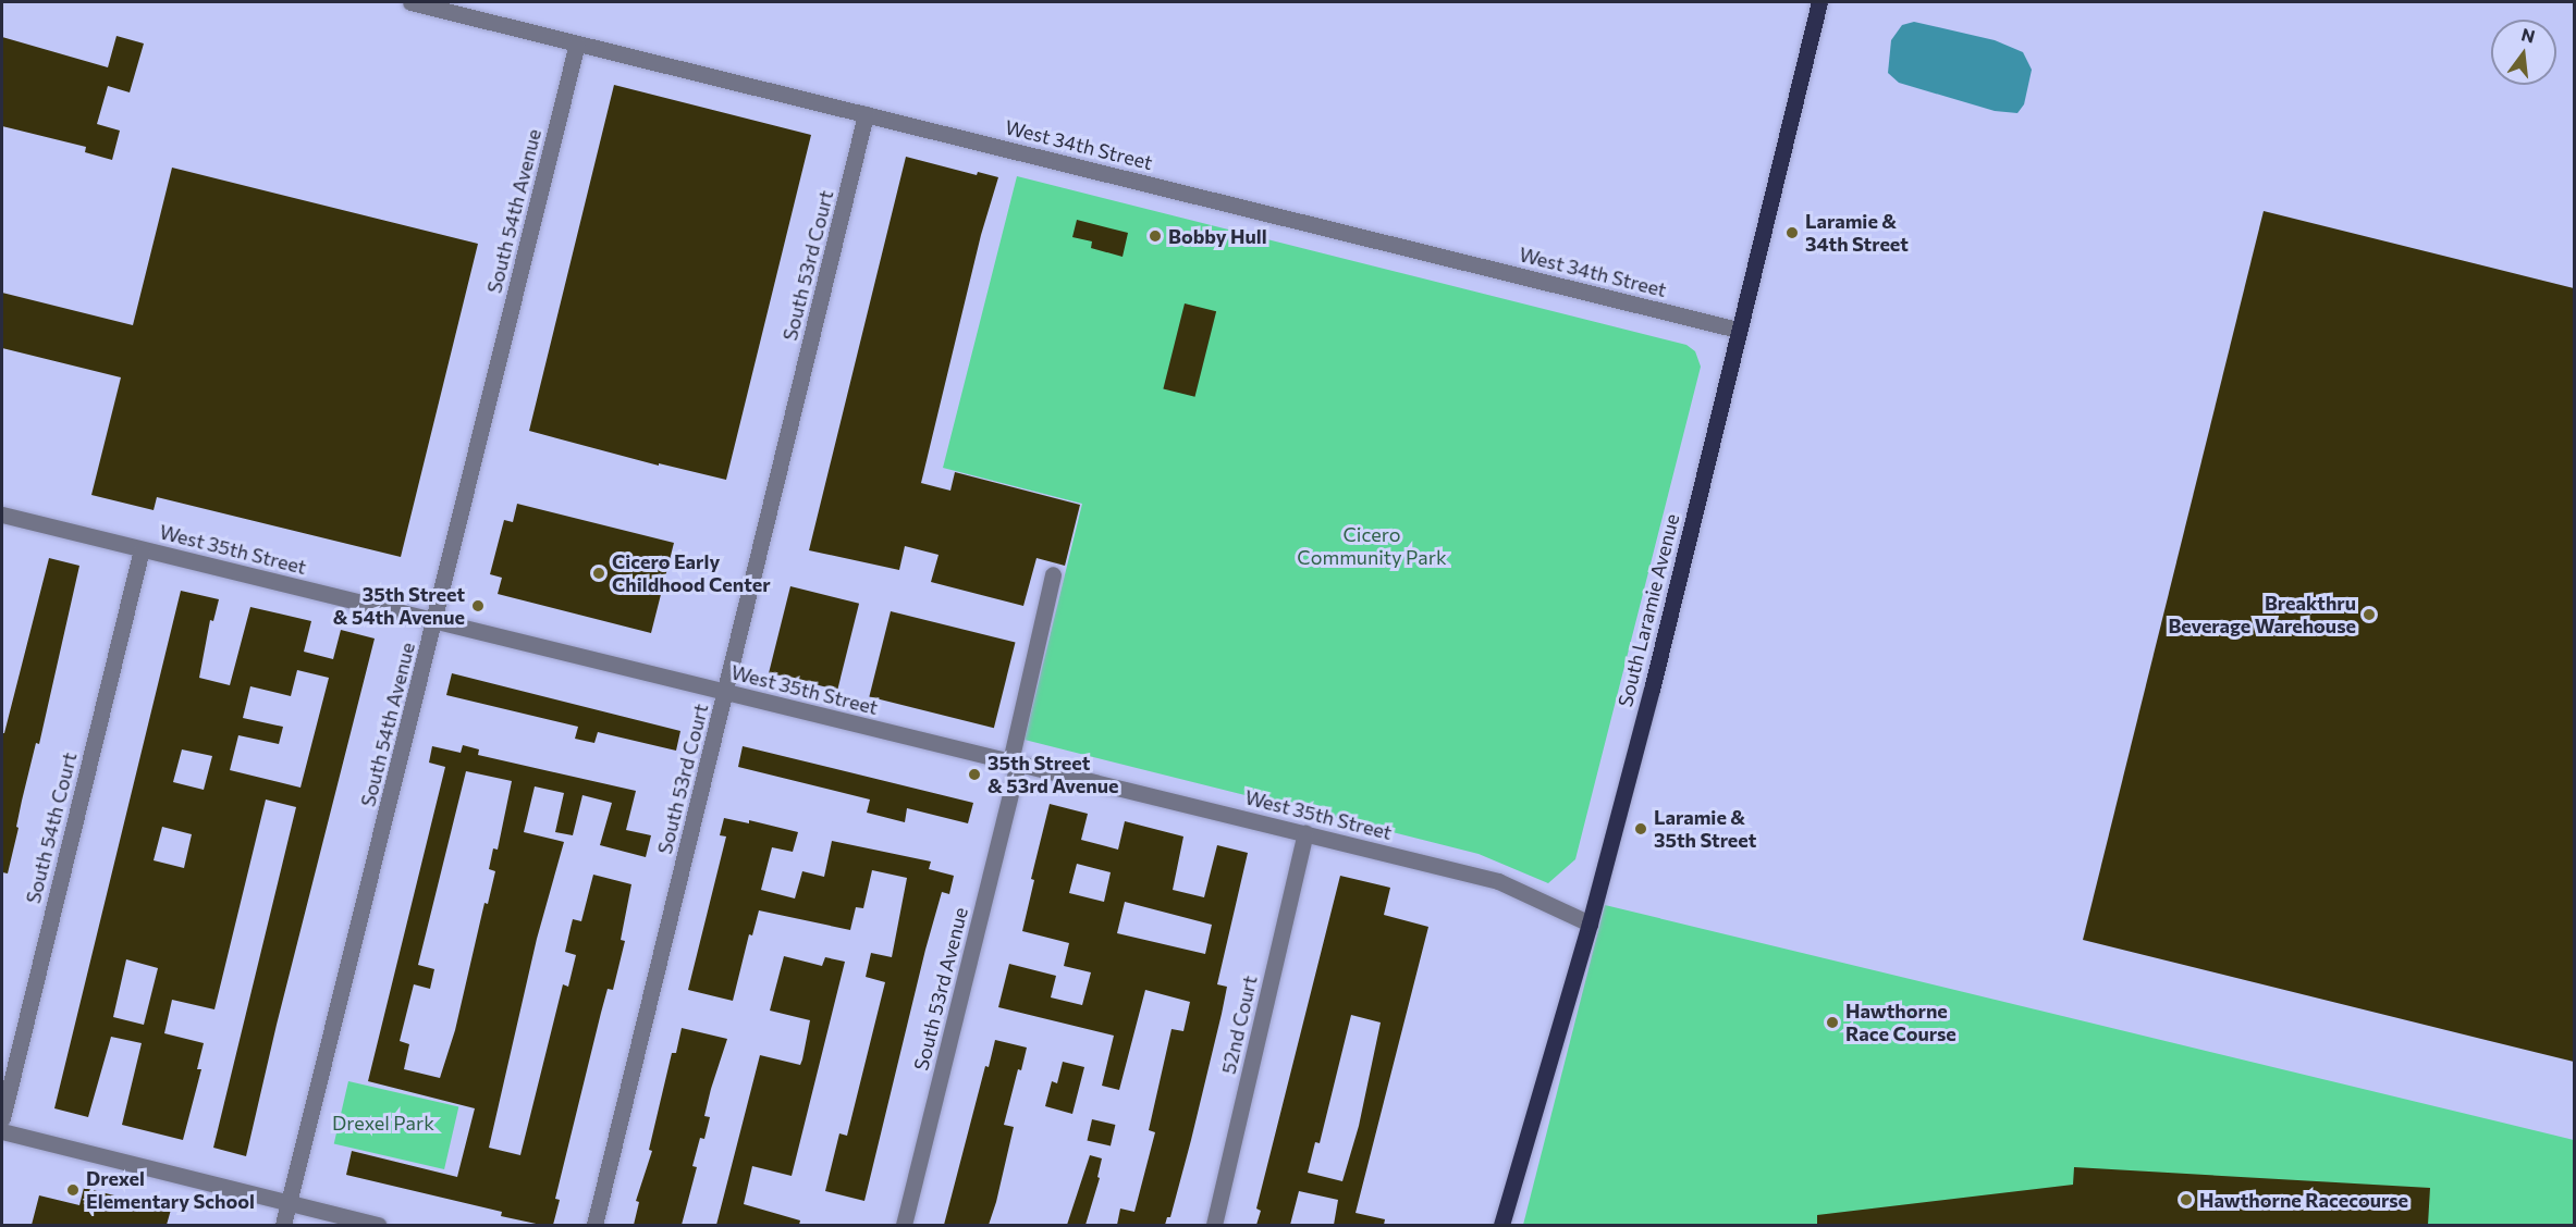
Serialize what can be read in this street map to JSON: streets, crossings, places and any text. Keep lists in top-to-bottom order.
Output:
{
  "streets": {
    "main road": ["South Laramie Avenue"],
    "street": [
      "West 34th Street",
      "South 54th Avenue",
      "South 53rd Court",
      "West 35th Street",
      "South 54th Court",
      "South 53rd Avenue",
      "52nd Court"
    ]
  },
  "crossings": [
    ["West 34th Street", "South 54th Avenue"],
    ["West 34th Street", "South 53rd Court"],
    ["West 34th Street", "South Laramie Avenue"],
    ["South 54th Avenue", "West 35th Street"],
    ["South 53rd Court", "West 35th Street"],
    ["West 35th Street", "South Laramie Avenue"],
    ["West 35th Street", "South 54th Court"],
    ["West 35th Street", "South 53rd Avenue"],
    ["West 35th Street", "52nd Court"]
  ],
  "parks": ["Cicero Community Park", "Drexel Park"],
  "places": [
    "Laramie & 34th Street",
    "Bobby Hull",
    "Cicero Early Childhood Center",
    "35th Street & 54th Avenue",
    "Breakthru Beverage Warehouse",
    "35th Street & 53rd Avenue",
    "Laramie & 35th Street",
    "Hawthorne Race Course",
    "Drexel Elementary School",
    "Hawthorne Racecourse"
  ],
  "north": "top"
}
